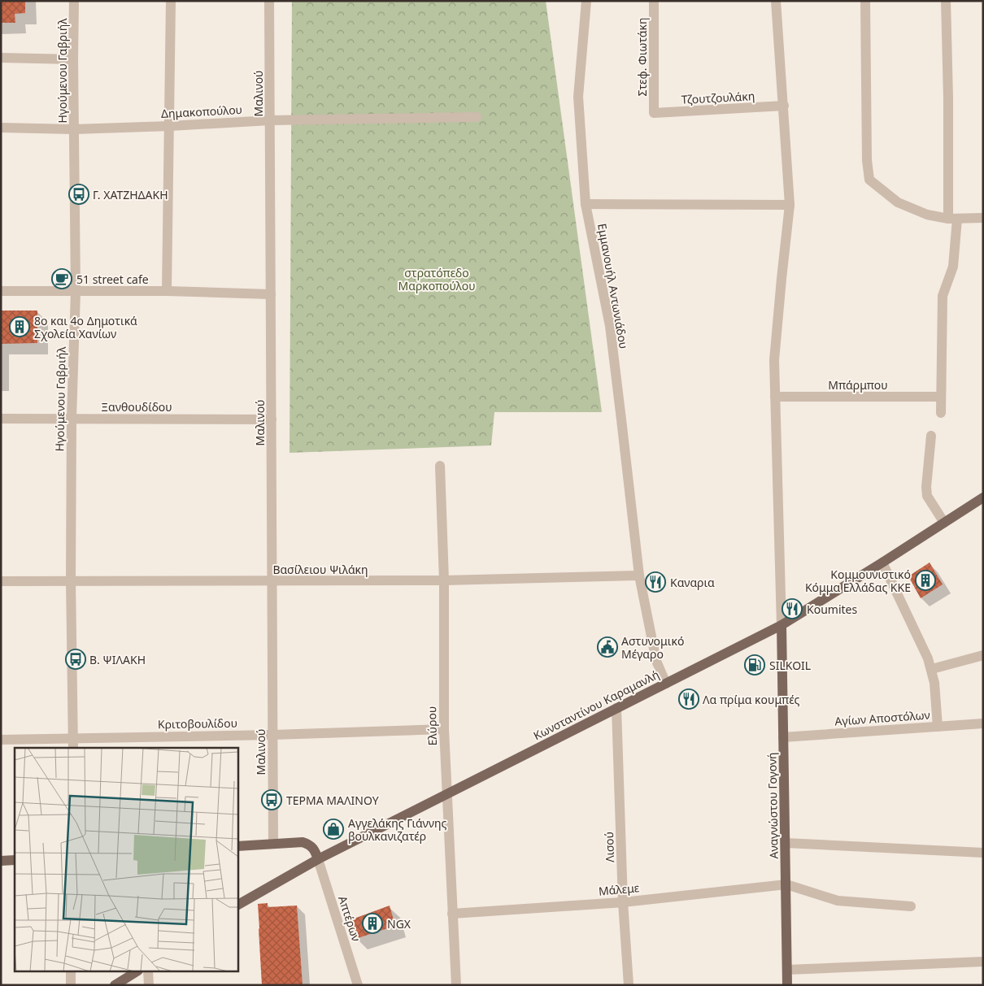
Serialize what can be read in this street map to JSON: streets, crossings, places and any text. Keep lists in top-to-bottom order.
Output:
{
  "streets": {
    "main road": ["Κωνσταντίνου Καραμανλή", "Αναγνώστου Γογονή"],
    "street": [
      "Στεφ. Φιωτάκη",
      "Ηγούμενου Γαβριήλ",
      "Μαλινού",
      "Τζουτζουλάκη",
      "Δημακοπούλου",
      "Εμμανουήλ Αντωνιάδου",
      "Μπάρμπου",
      "Ξανθουδίδου",
      "Βασίλειου Ψιλάκη",
      "Αγίων Αποστόλων",
      "Κριτοβουλίδου",
      "Ελύρου",
      "Λισού",
      "Μάλεμε",
      "Απτέρων"
    ]
  },
  "crossings": [
    ["Στεφ. Φιωτάκη", "Τζουτζουλάκη"],
    ["Ηγούμενου Γαβριήλ", "Δημακοπούλου"],
    ["Ηγούμενου Γαβριήλ", "Ξανθουδίδου"],
    ["Ηγούμενου Γαβριήλ", "Βασίλειου Ψιλάκη"],
    ["Ηγούμενου Γαβριήλ", "Κριτοβουλίδου"],
    ["Μαλινού", "Δημακοπούλου"],
    ["Μαλινού", "Ξανθουδίδου"],
    ["Μαλινού", "Βασίλειου Ψιλάκη"],
    ["Μαλινού", "Κριτοβουλίδου"],
    ["Εμμανουήλ Αντωνιάδου", "Βασίλειου Ψιλάκη"],
    ["Εμμανουήλ Αντωνιάδου", "Κωνσταντίνου Καραμανλή"],
    ["Βασίλειου Ψιλάκη", "Ελύρου"],
    ["Κωνσταντίνου Καραμανλή", "Ελύρου"],
    ["Κωνσταντίνου Καραμανλή", "Αναγνώστου Γογονή"],
    ["Κωνσταντίνου Καραμανλή", "Λισού"],
    ["Κωνσταντίνου Καραμανλή", "Απτέρων"],
    ["Αγίων Αποστόλων", "Αναγνώστου Γογονή"],
    ["Κριτοβουλίδου", "Ελύρου"],
    ["Ελύρου", "Μάλεμε"],
    ["Αναγνώστου Γογονή", "Μάλεμε"],
    ["Λισού", "Μάλεμε"]
  ],
  "parks": ["στρατόπεδο Μαρκοπούλου"],
  "places": {
    "bus stop": ["Γ. ΧΑΤΖΗΔΑΚΗ", "Β. ΨΙΛΑΚΗ", "ΤΕΡΜΑ ΜΑΛΙΝΟΥ"],
    "cafe": ["51 street cafe"],
    "building": ["8ο και 4ο Δημοτικά Σχολεία Χανίων", "Κομμουνιστικό Κόμμα Ελλάδας ΚΚΕ", "NGX"],
    "restaurant": ["Καναρια", "Koumites", "Λα πρίμα κουμπές"],
    "public building": ["Αστυνομικό Μέγαρο"],
    "fuel station": ["SILKOIL"],
    "shop": ["Αγγελάκης Γιάννης βουλκανιζατέρ"]
  }
}
